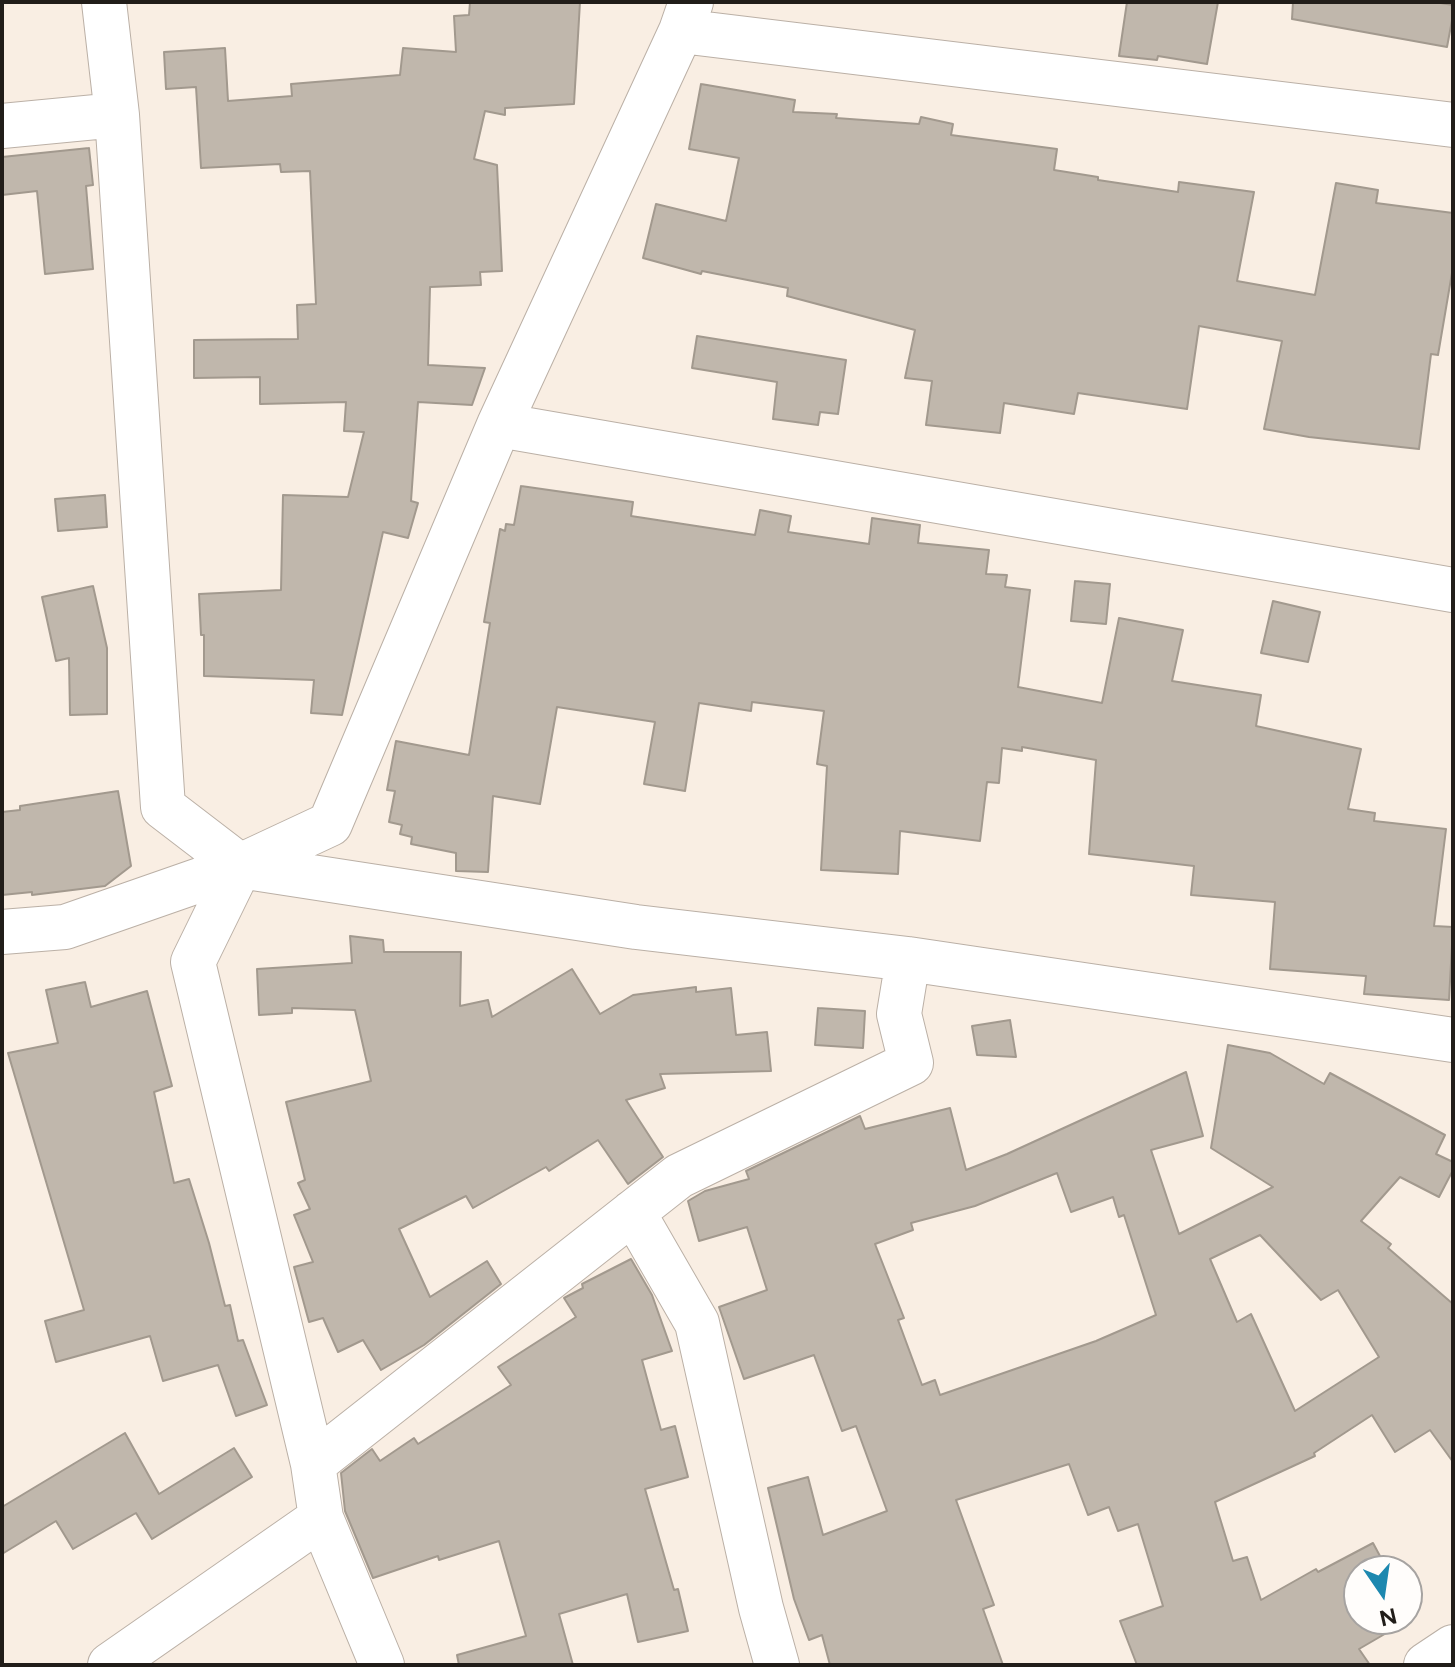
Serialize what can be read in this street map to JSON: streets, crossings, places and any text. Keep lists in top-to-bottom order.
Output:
{
  "north": "bottom"
}
